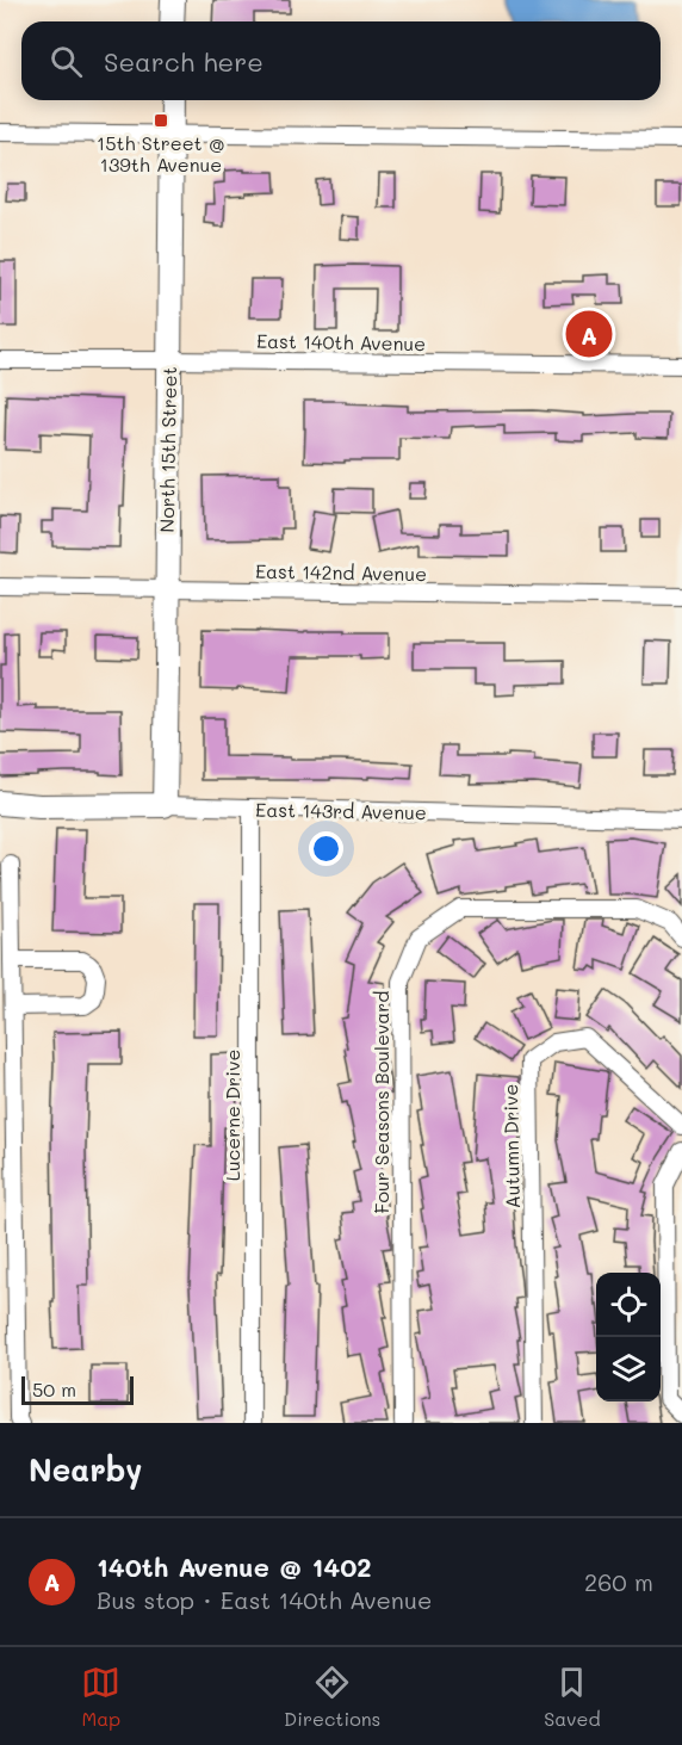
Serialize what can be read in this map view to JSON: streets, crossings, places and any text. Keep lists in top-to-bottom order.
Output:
{
  "streets": {
    "street": [
      "East 140th Avenue",
      "North 15th Street",
      "East 142nd Avenue",
      "East 143rd Avenue",
      "Four Seasons Boulevard",
      "Lucerne Drive",
      "Autumn Drive"
    ]
  },
  "crossings": [
    ["East 140th Avenue", "North 15th Street"],
    ["North 15th Street", "East 142nd Avenue"],
    ["North 15th Street", "East 143rd Avenue"],
    ["East 143rd Avenue", "Lucerne Drive"]
  ],
  "places": {
    "transit": ["15th Street @ 139th Avenue"]
  },
  "scale_bar": "50 m",
  "page": {
    "search": "Search here",
    "pins": "A",
    "scale": "50 m",
    "heading": "Nearby",
    "list": [
      {
        "mark": "A",
        "name": "140th Avenue @ 1402",
        "note": "Bus stop · East 140th Avenue",
        "value": "260 m"
      }
    ],
    "nav": ["Map", "Directions", "Saved"]
  }
}
